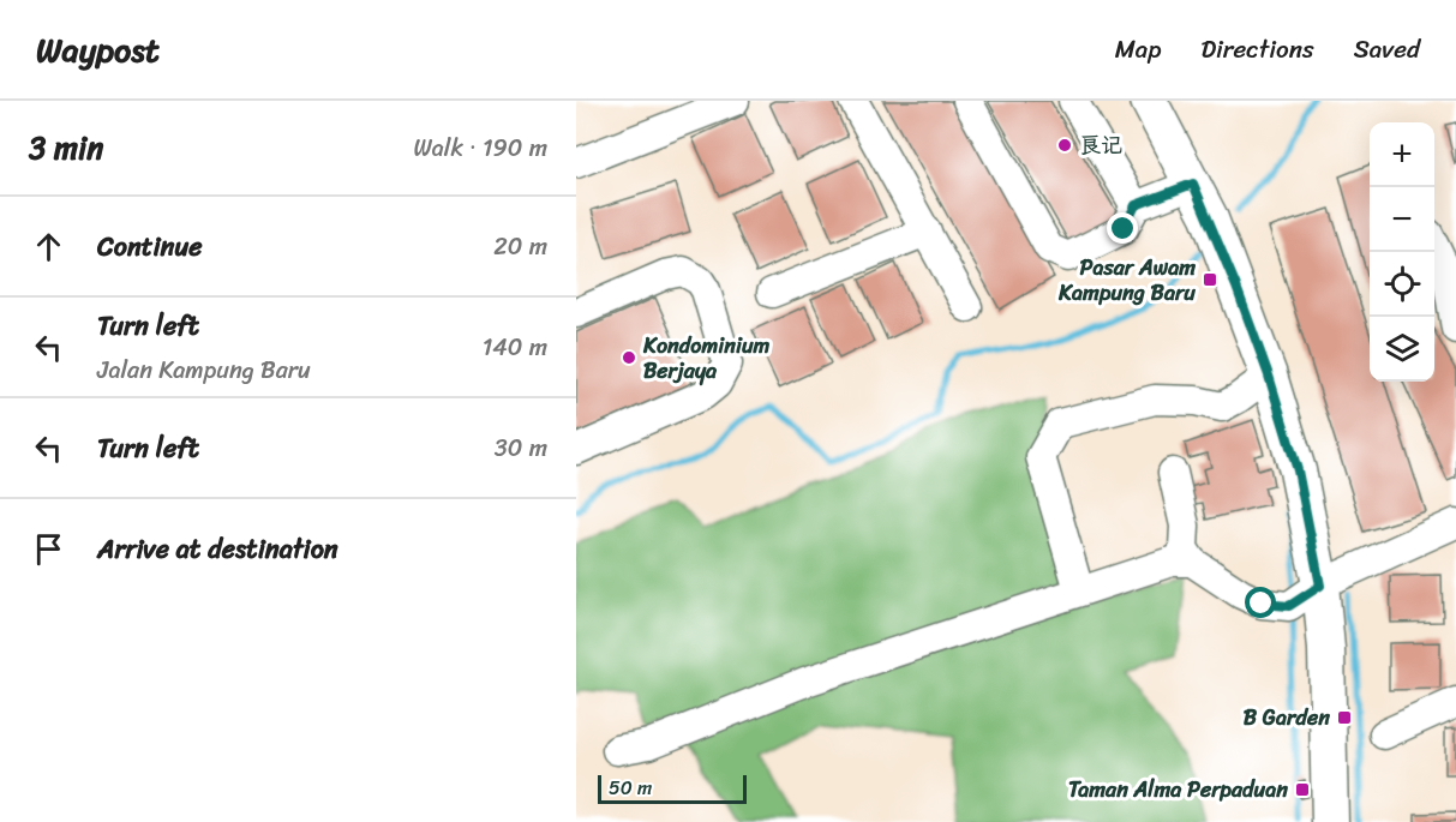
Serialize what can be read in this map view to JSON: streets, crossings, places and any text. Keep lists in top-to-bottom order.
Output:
{
  "places": {
    "other": ["良记", "Kondominium Berjaya"],
    "transit": ["Pasar Awam Kampung Baru", "B Garden", "Taman Alma Perpaduan"]
  },
  "scale_bar": "50 m",
  "page": {
    "header": "Waypost",
    "nav": ["Map", "Directions", "Saved"],
    "heading": ["3 min", "Walk · 190 m"],
    "map_buttons": ["+", "−"],
    "list": [
      ["Continue", "20 m"],
      ["Turn left", "Jalan Kampung Baru", "140 m"],
      ["Turn left", "30 m"],
      "Arrive at destination"
    ],
    "scale": "50 m"
  }
}
